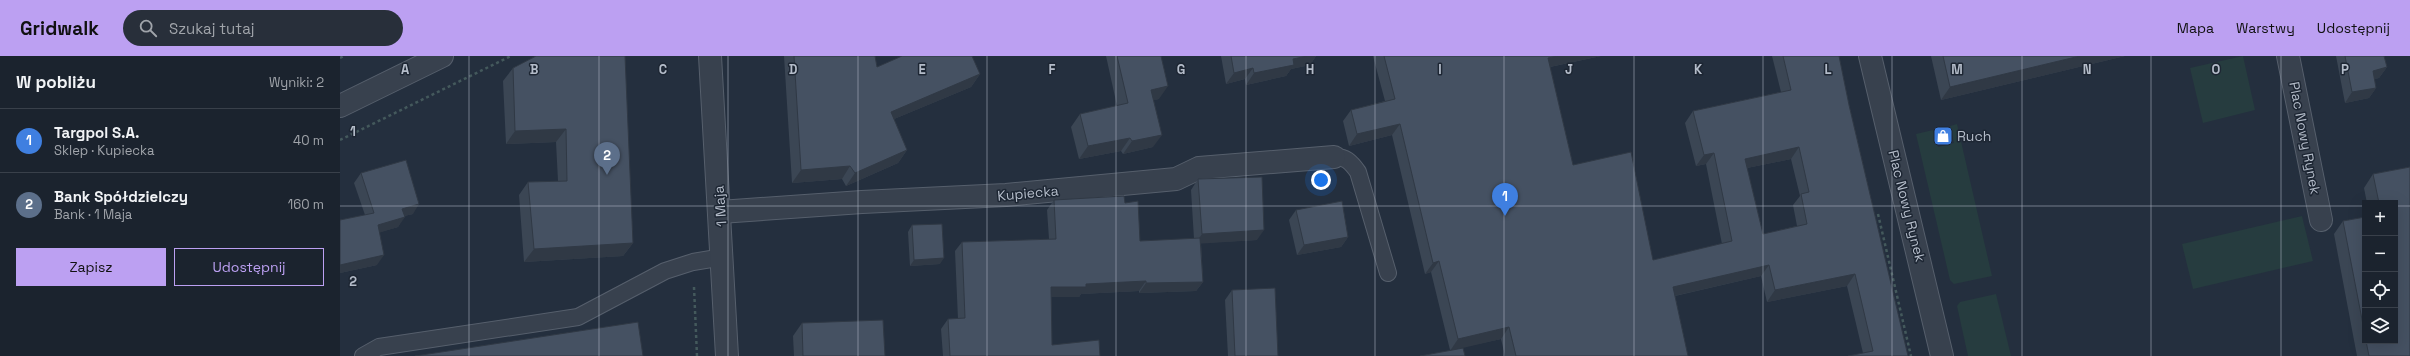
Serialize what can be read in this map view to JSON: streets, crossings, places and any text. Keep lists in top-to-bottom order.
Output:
{
  "streets": {
    "street": ["Plac Nowy Rynek", "Kupiecka", "1 Maja"]
  },
  "crossings": [
    ["Kupiecka", "1 Maja"]
  ],
  "places": {
    "shop": ["Ruch"]
  },
  "page": {
    "header": "Gridwalk",
    "search": "Szukaj tutaj",
    "nav": ["Mapa", "Warstwy", "Udostępnij"],
    "heading": ["W pobliżu", "Wyniki: 2"],
    "list": [
      {
        "mark": "1",
        "name": "Targpol S.A.",
        "note": "Sklep · Kupiecka",
        "value": "40 m"
      },
      {
        "mark": "2",
        "name": "Bank Spółdzielczy",
        "note": "Bank · 1 Maja",
        "value": "160 m"
      }
    ],
    "pins": ["2", "1"],
    "map_buttons": ["+", "−"],
    "buttons": ["Zapisz", "Udostępnij"]
  },
  "grid": {
    "columns": [
      "A",
      "B",
      "C",
      "D",
      "E",
      "F",
      "G",
      "H",
      "I",
      "J",
      "K",
      "L",
      "M",
      "N",
      "O",
      "P"
    ],
    "rows": ["1", "2"]
  }
}
